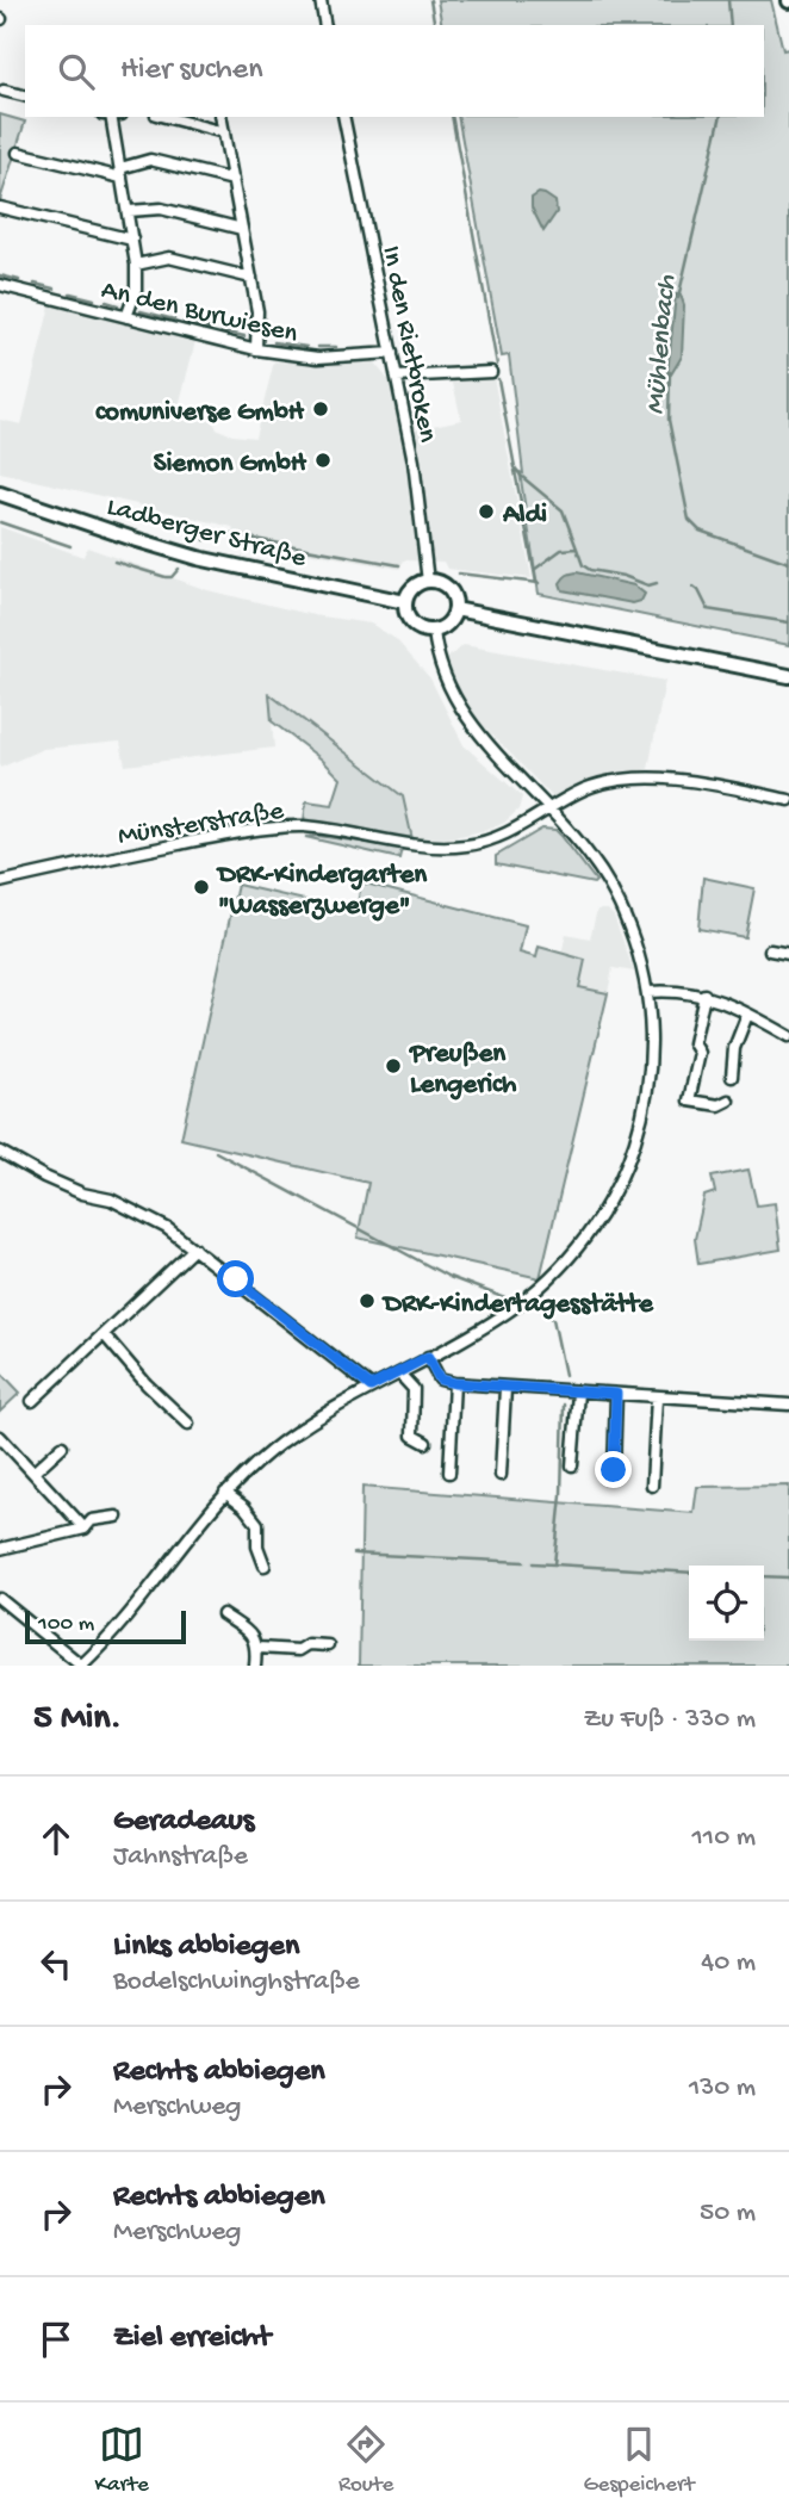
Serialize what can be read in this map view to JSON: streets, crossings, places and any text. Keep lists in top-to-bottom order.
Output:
{
  "streets": {
    "main road": ["Ladberger Straße"],
    "street": ["An den Burwiesen", "In den Rietbroken", "Münsterstraße"]
  },
  "crossings": [
    ["An den Burwiesen", "In den Rietbroken"],
    ["In den Rietbroken", "Ladberger Straße"]
  ],
  "water": ["Mühlenbach"],
  "places": [
    "comuniverse GmbH",
    "Siemon GmbH",
    "Aldi",
    "DRK-Kindergarten \"Wasserzwerge\"",
    "Preußen Lengerich",
    "DRK-Kindertagesstätte"
  ],
  "scale_bar": "100 m",
  "page": {
    "search": "Hier suchen",
    "scale": "100 m",
    "heading": ["5 Min.", "Zu Fuß · 330 m"],
    "list": [
      ["Geradeaus", "Jahnstraße", "110 m"],
      ["Links abbiegen", "Bodelschwinghstraße", "40 m"],
      ["Rechts abbiegen", "Merschweg", "130 m"],
      ["Rechts abbiegen", "Merschweg", "50 m"],
      "Ziel erreicht"
    ],
    "nav": ["Karte", "Route", "Gespeichert"]
  }
}
